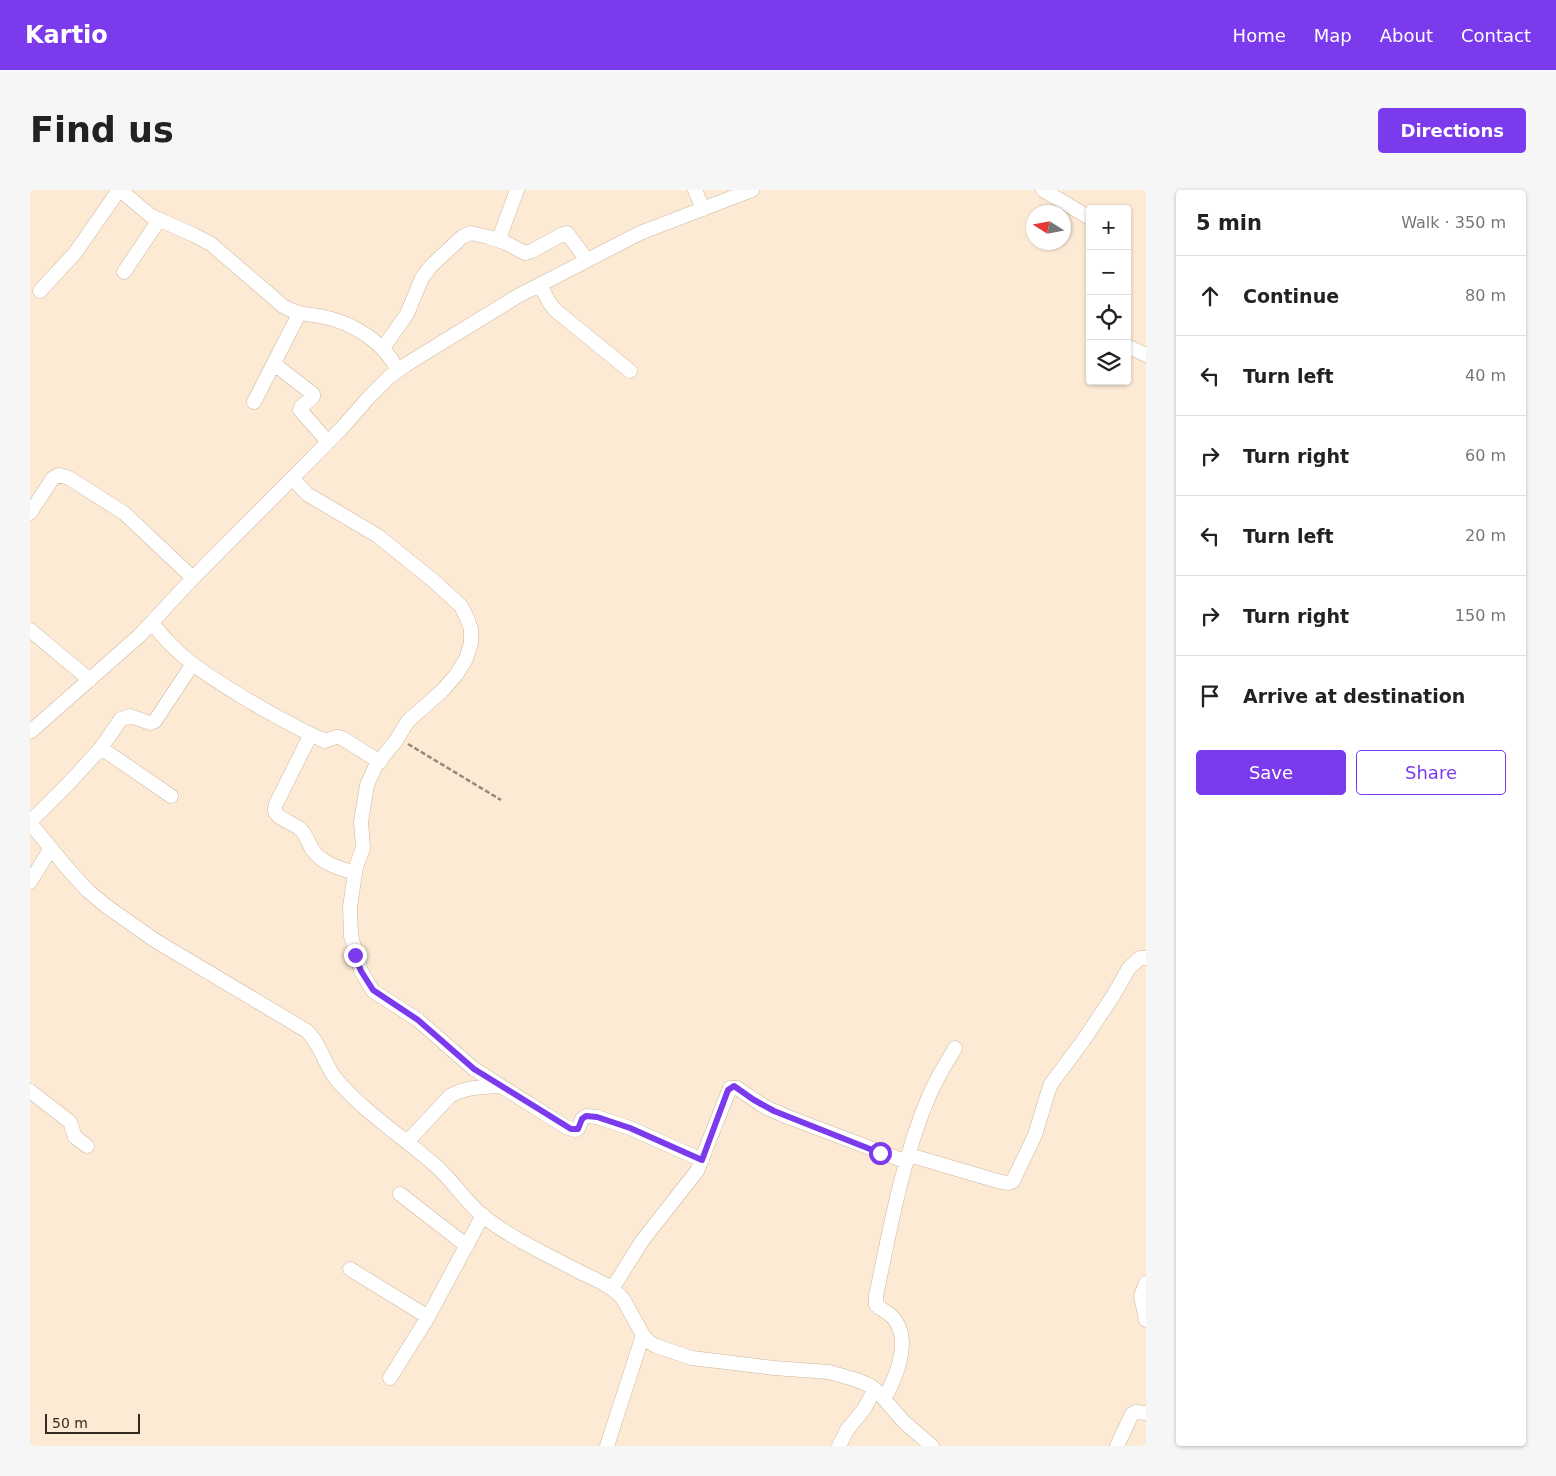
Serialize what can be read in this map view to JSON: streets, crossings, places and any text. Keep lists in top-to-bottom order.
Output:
{
  "scale_bar": "50 m",
  "north": "left",
  "page": {
    "header": "Kartio",
    "nav": [
      "Home",
      "Map",
      "About",
      "Contact"
    ],
    "buttons": [
      "Directions",
      ["Save", "Share"]
    ],
    "title": "Find us",
    "heading": ["5 min", "Walk · 350 m"],
    "map_buttons": ["+", "−"],
    "list": [
      ["Continue", "80 m"],
      ["Turn left", "40 m"],
      ["Turn right", "60 m"],
      ["Turn left", "20 m"],
      ["Turn right", "150 m"],
      "Arrive at destination"
    ],
    "scale": "50 m"
  }
}
